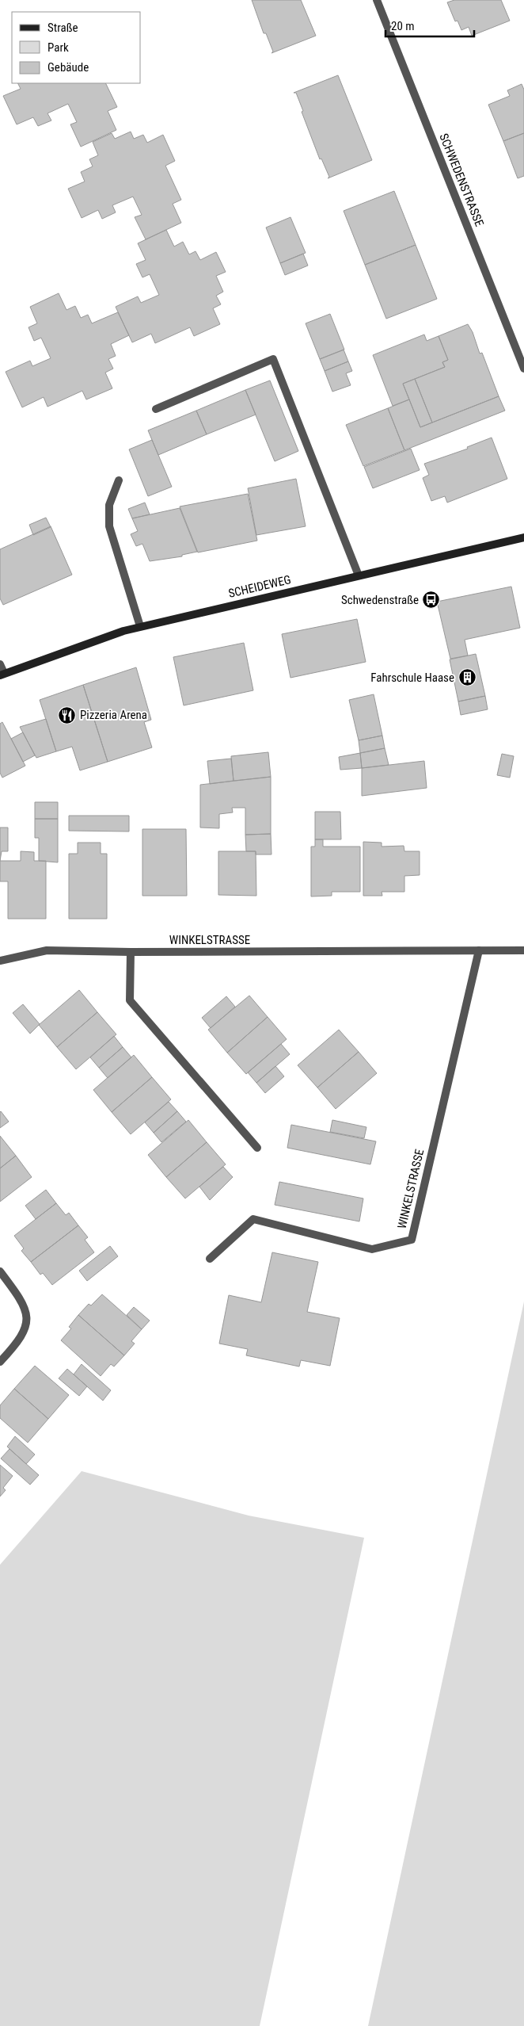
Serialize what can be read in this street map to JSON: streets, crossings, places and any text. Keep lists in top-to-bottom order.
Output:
{
  "streets": {
    "street": ["SCHWEDENSTRASSE", "SCHEIDEWEG", "WINKELSTRASSE"]
  },
  "places": {
    "bus stop": ["Schwedenstraße"],
    "building": ["Fahrschule Haase"],
    "restaurant": ["Pizzeria Arena"]
  },
  "legend": ["Straße", "Park", "Gebäude"],
  "scale_bar": "20 m"
}
